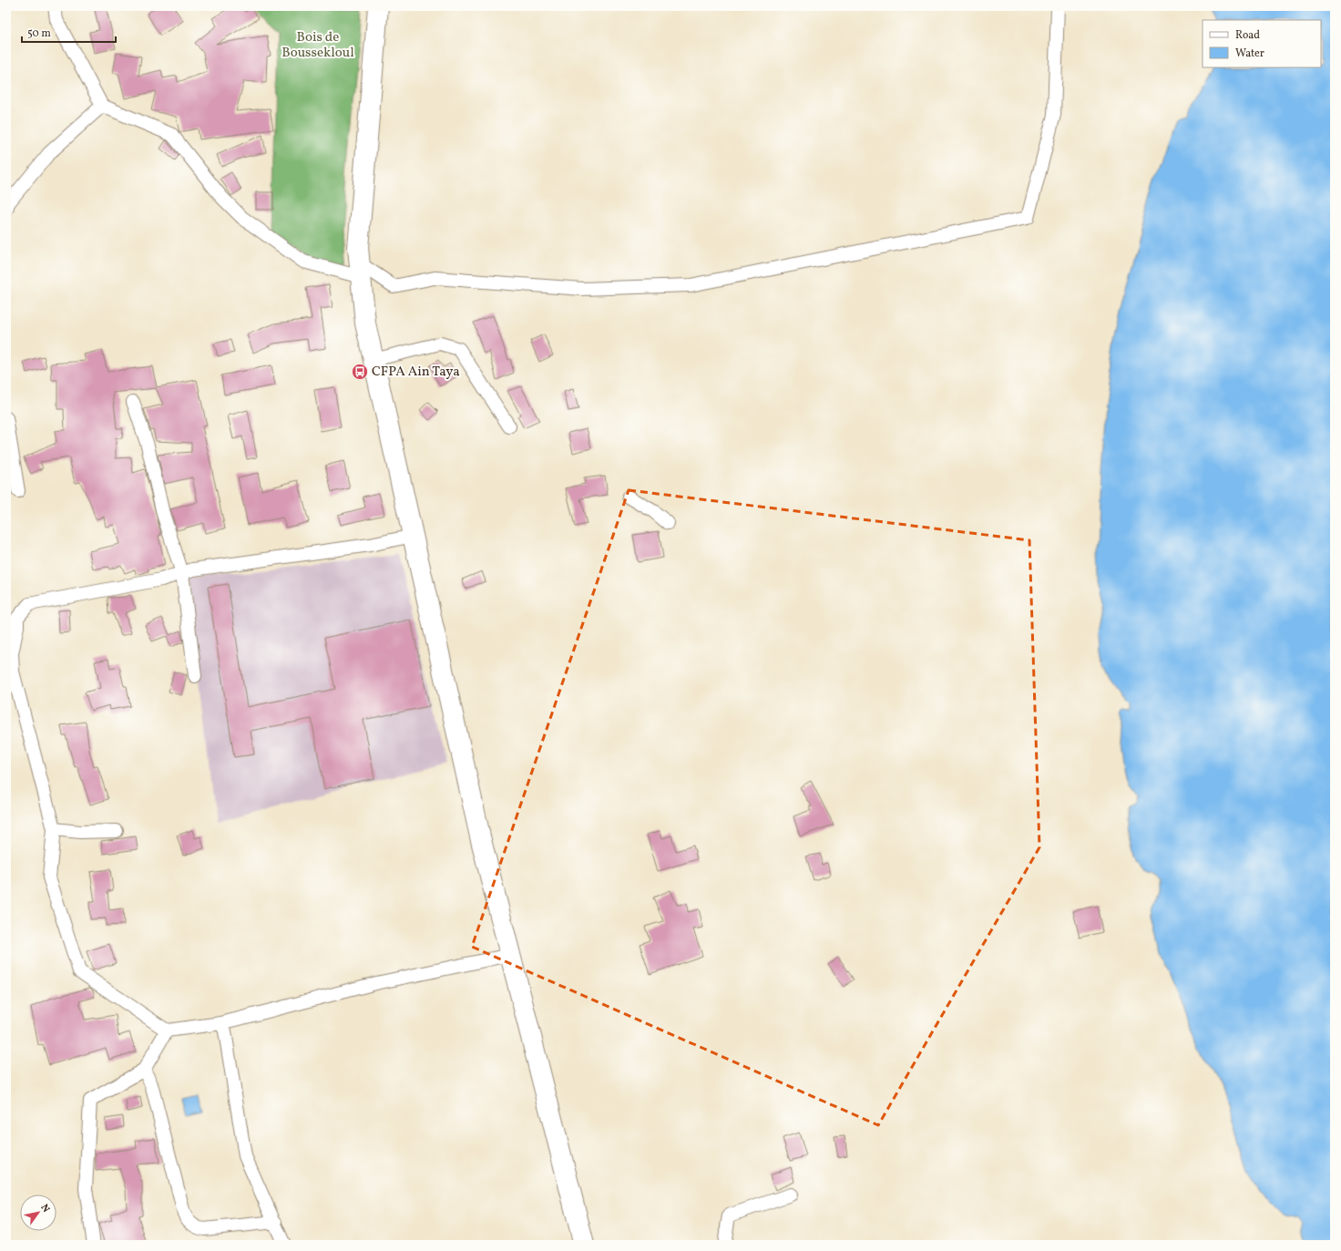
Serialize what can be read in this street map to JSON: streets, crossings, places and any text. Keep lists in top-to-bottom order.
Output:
{
  "parks": ["Bois de Boussekloul"],
  "places": {
    "bus stop": ["CFPA Ain Taya"]
  },
  "legend": ["Road", "Water"],
  "scale_bar": "50 m",
  "north": "top right"
}
